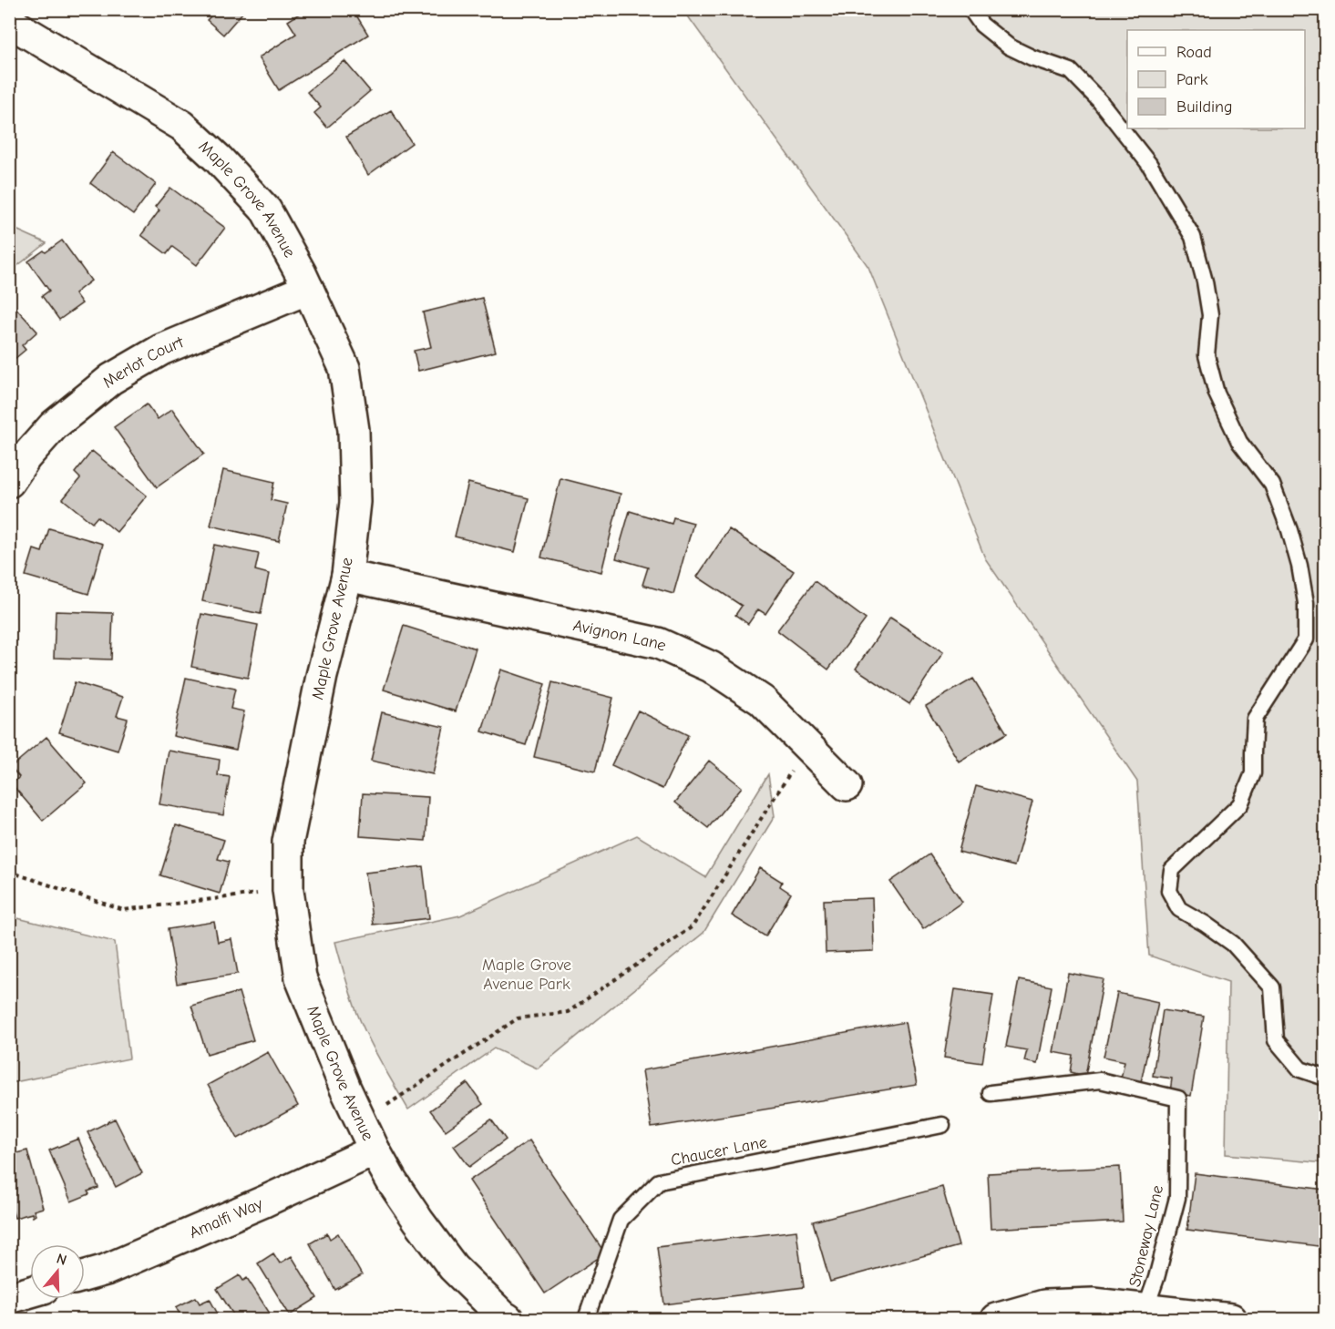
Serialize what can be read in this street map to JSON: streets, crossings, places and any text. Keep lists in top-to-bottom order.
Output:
{
  "streets": {
    "street": [
      "Maple Grove Avenue",
      "Merlot Court",
      "Avignon Lane",
      "Amalfi Way"
    ],
    "lane": ["Chaucer Lane", "Stoneway Lane"]
  },
  "crossings": [
    ["Maple Grove Avenue", "Merlot Court"],
    ["Maple Grove Avenue", "Avignon Lane"],
    ["Maple Grove Avenue", "Amalfi Way"]
  ],
  "parks": ["Maple Grove Avenue Park"],
  "legend": ["Road", "Park", "Building"],
  "north": "top"
}
